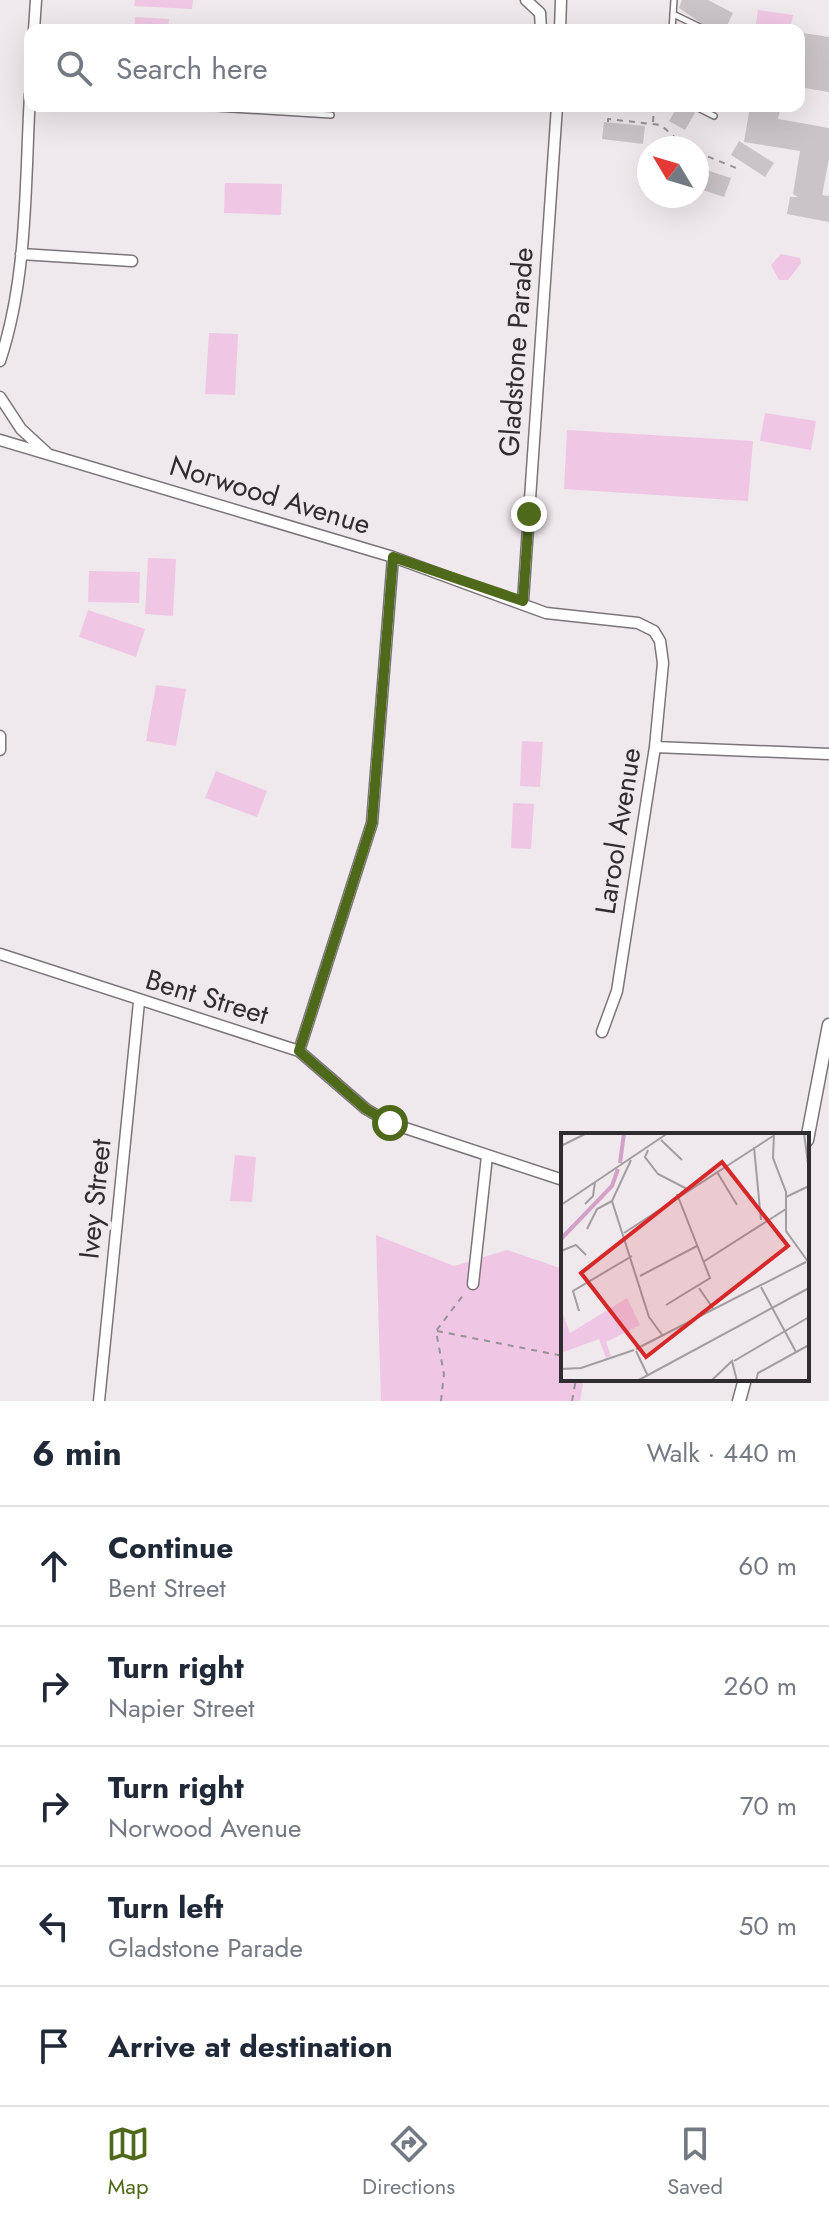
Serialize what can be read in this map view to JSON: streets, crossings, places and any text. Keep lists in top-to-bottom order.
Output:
{
  "streets": {
    "street": [
      "Gladstone Parade",
      "Norwood Avenue",
      "Larool Avenue",
      "Bent Street",
      "Ivey Street"
    ]
  },
  "crossings": [
    ["Gladstone Parade", "Norwood Avenue"],
    ["Norwood Avenue", "Larool Avenue"],
    ["Bent Street", "Ivey Street"]
  ],
  "north": "top left",
  "page": {
    "search": "Search here",
    "heading": ["6 min", "Walk · 440 m"],
    "list": [
      ["Continue", "Bent Street", "60 m"],
      ["Turn right", "Napier Street", "260 m"],
      ["Turn right", "Norwood Avenue", "70 m"],
      ["Turn left", "Gladstone Parade", "50 m"],
      "Arrive at destination"
    ],
    "nav": ["Map", "Directions", "Saved"]
  }
}
